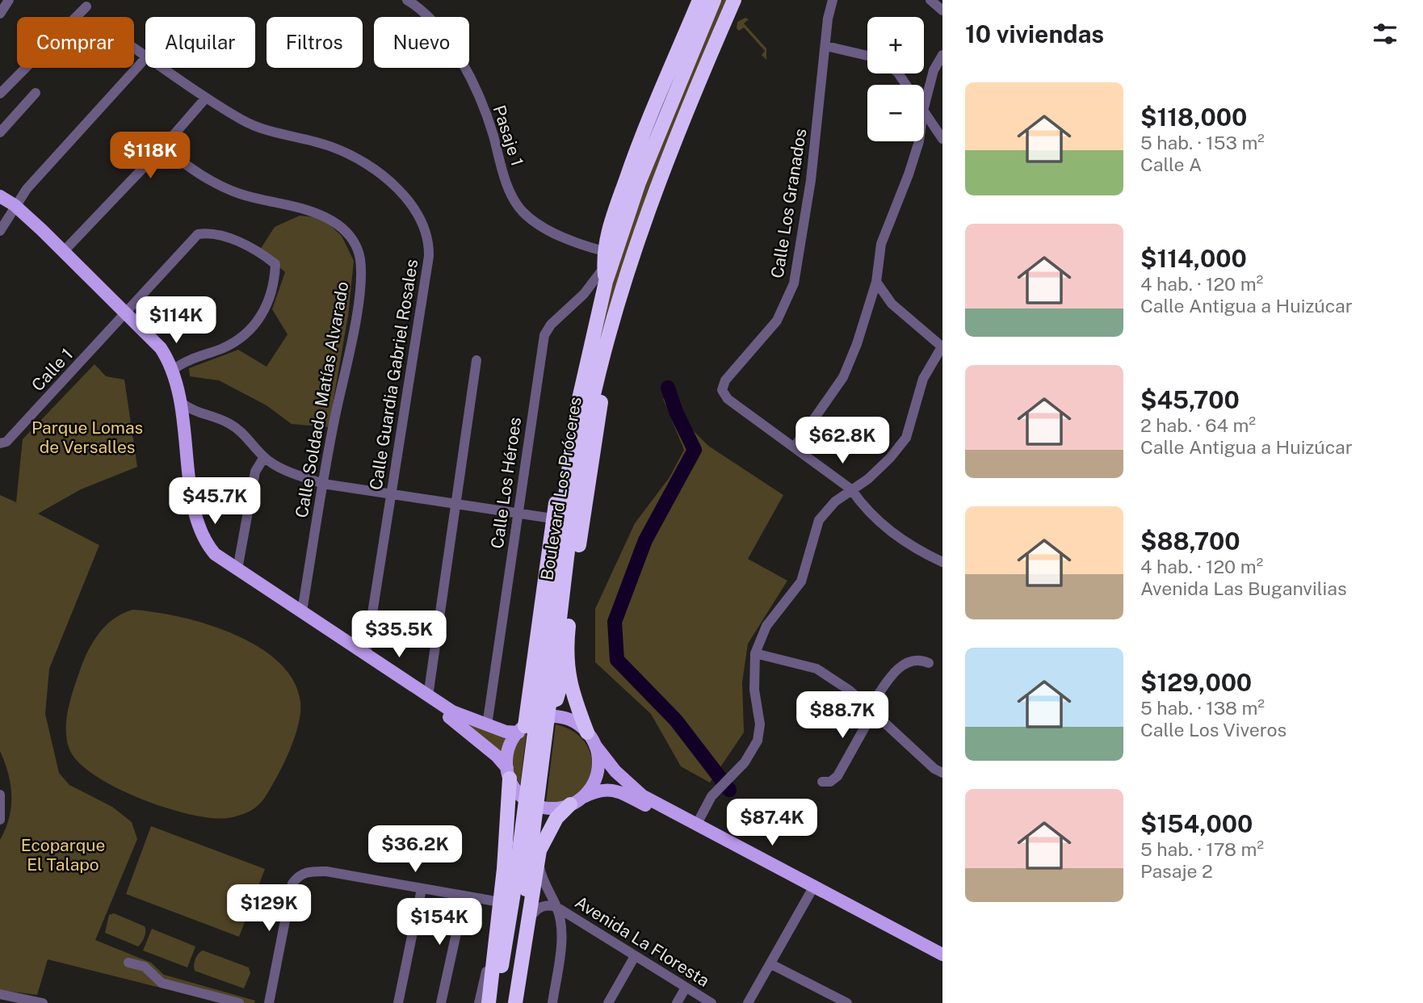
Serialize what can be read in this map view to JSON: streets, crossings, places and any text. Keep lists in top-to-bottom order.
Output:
{
  "streets": {
    "highway": ["Boulevard Los Próceres"],
    "street": [
      "Pasaje 1",
      "Calle Los Granados",
      "Calle 1",
      "Calle Guardia Gabriel Rosales",
      "Calle Soldado Matías Alvarado",
      "Calle Los Héroes",
      "Avenida La Floresta"
    ]
  },
  "parks": ["Parque Lomas de Versalles", "Ecoparque El Talapo"],
  "page": {
    "heading": "10 viviendas",
    "map_buttons": ["+", "−"],
    "chip": [
      "Comprar",
      "Alquilar",
      "Filtros",
      "Nuevo"
    ],
    "list": [
      {
        "name": "$118,000",
        "note": "5 hab. · 153 m² · Calle A"
      },
      {
        "name": "$114,000",
        "note": "4 hab. · 120 m² · Calle Antigua a Huizúcar"
      },
      {
        "name": "$45,700",
        "note": "2 hab. · 64 m² · Calle Antigua a Huizúcar"
      },
      {
        "name": "$88,700",
        "note": "4 hab. · 120 m² · Avenida Las Buganvilias"
      },
      {
        "name": "$129,000",
        "note": "5 hab. · 138 m² · Calle Los Viveros"
      },
      {
        "name": "$154,000",
        "note": "5 hab. · 178 m² · Pasaje 2"
      }
    ],
    "price": [
      "$118K",
      "$114K",
      "$62.8K",
      "$45.7K",
      "$35.5K",
      "$88.7K",
      "$87.4K",
      "$36.2K",
      "$129K",
      "$154K"
    ]
  }
}
